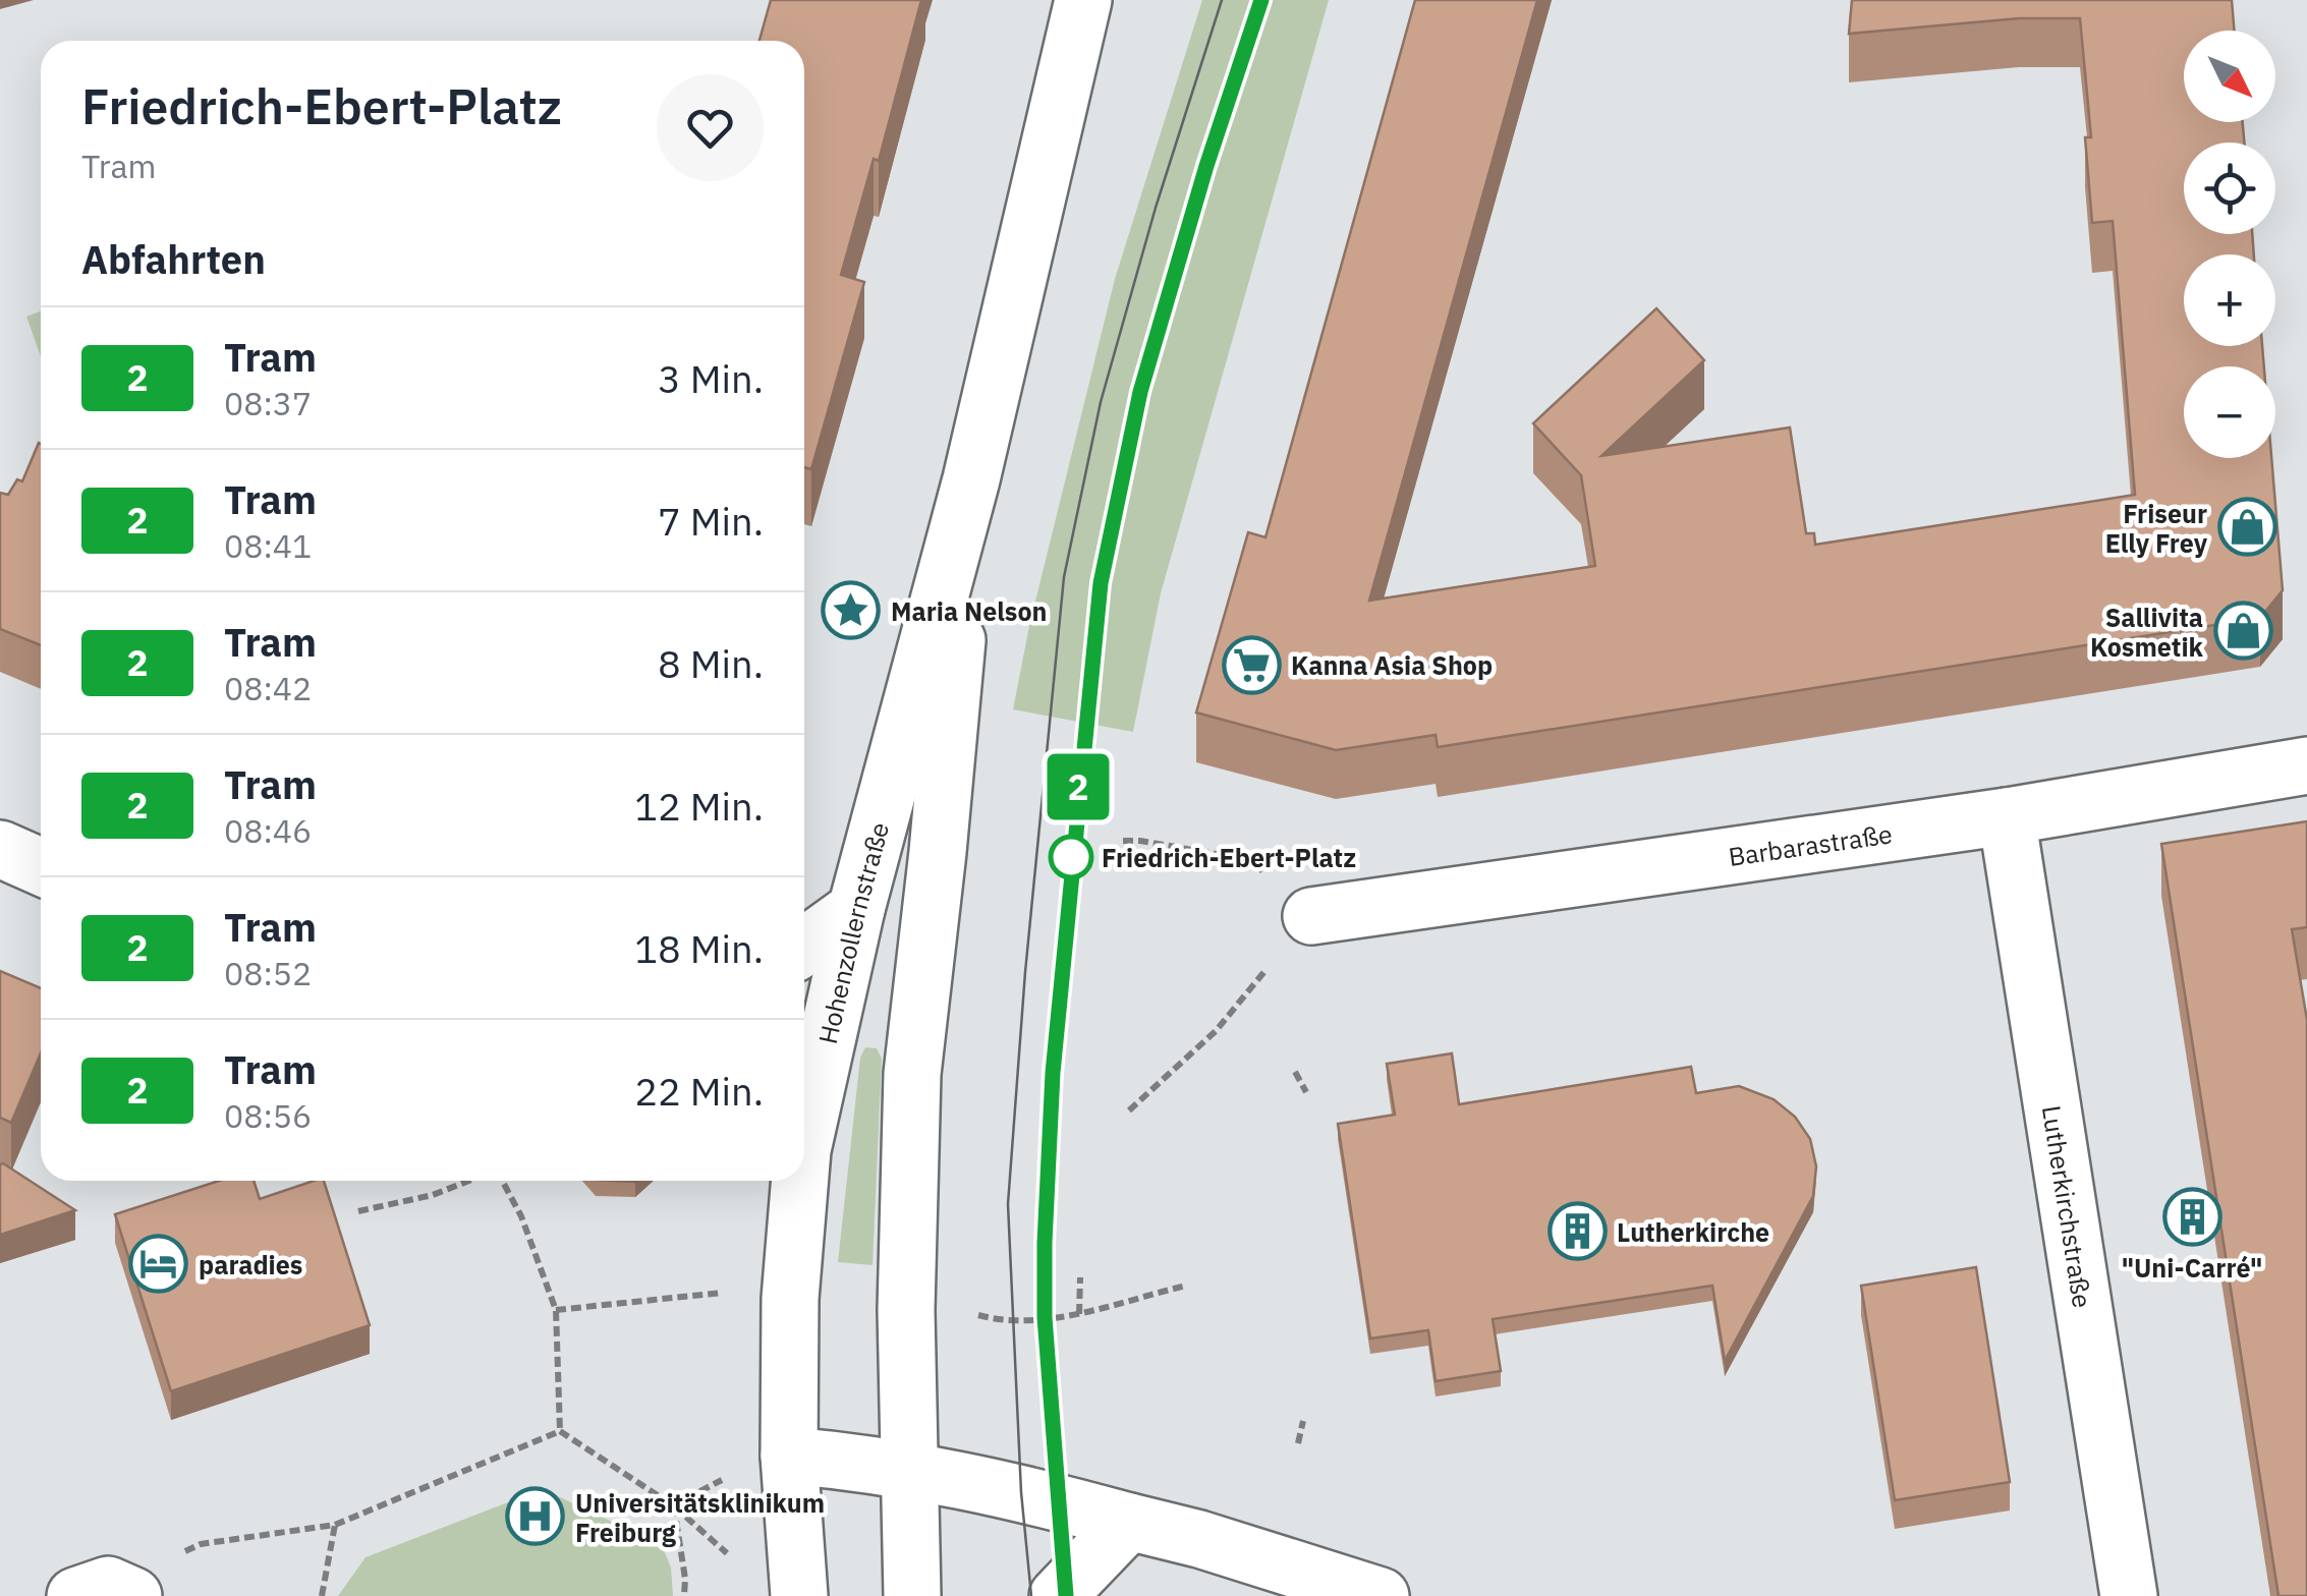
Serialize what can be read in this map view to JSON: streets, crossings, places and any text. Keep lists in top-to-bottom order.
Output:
{
  "streets": {
    "main road": ["Barbarastraße", "Hohenzollernstraße", "Lutherkirchstraße"]
  },
  "crossings": [
    ["Barbarastraße", "Lutherkirchstraße"]
  ],
  "places": {
    "shop": ["Friseur Elly Frey", "Sallivita Kosmetik"],
    "place": ["Maria Nelson"],
    "supermarket": ["Kanna Asia Shop"],
    "other": ["Friedrich-Ebert-Platz"],
    "building": ["\"Uni-Carré\"", "Lutherkirche"],
    "hotel": ["paradies"],
    "hospital": ["Universitätsklinikum Freiburg"]
  },
  "lines": ["tram line 2"],
  "north": "bottom right",
  "page": {
    "on_map": "2",
    "map_buttons": ["+", "−"],
    "heading": [
      ["Friedrich-Ebert-Platz", "Tram"],
      "Abfahrten"
    ],
    "list": [
      {
        "mark": "2",
        "name": "Tram",
        "note": "08:37",
        "value": "3 Min."
      },
      {
        "mark": "2",
        "name": "Tram",
        "note": "08:41",
        "value": "7 Min."
      },
      {
        "mark": "2",
        "name": "Tram",
        "note": "08:42",
        "value": "8 Min."
      },
      {
        "mark": "2",
        "name": "Tram",
        "note": "08:46",
        "value": "12 Min."
      },
      {
        "mark": "2",
        "name": "Tram",
        "note": "08:52",
        "value": "18 Min."
      },
      {
        "mark": "2",
        "name": "Tram",
        "note": "08:56",
        "value": "22 Min."
      }
    ]
  }
}
